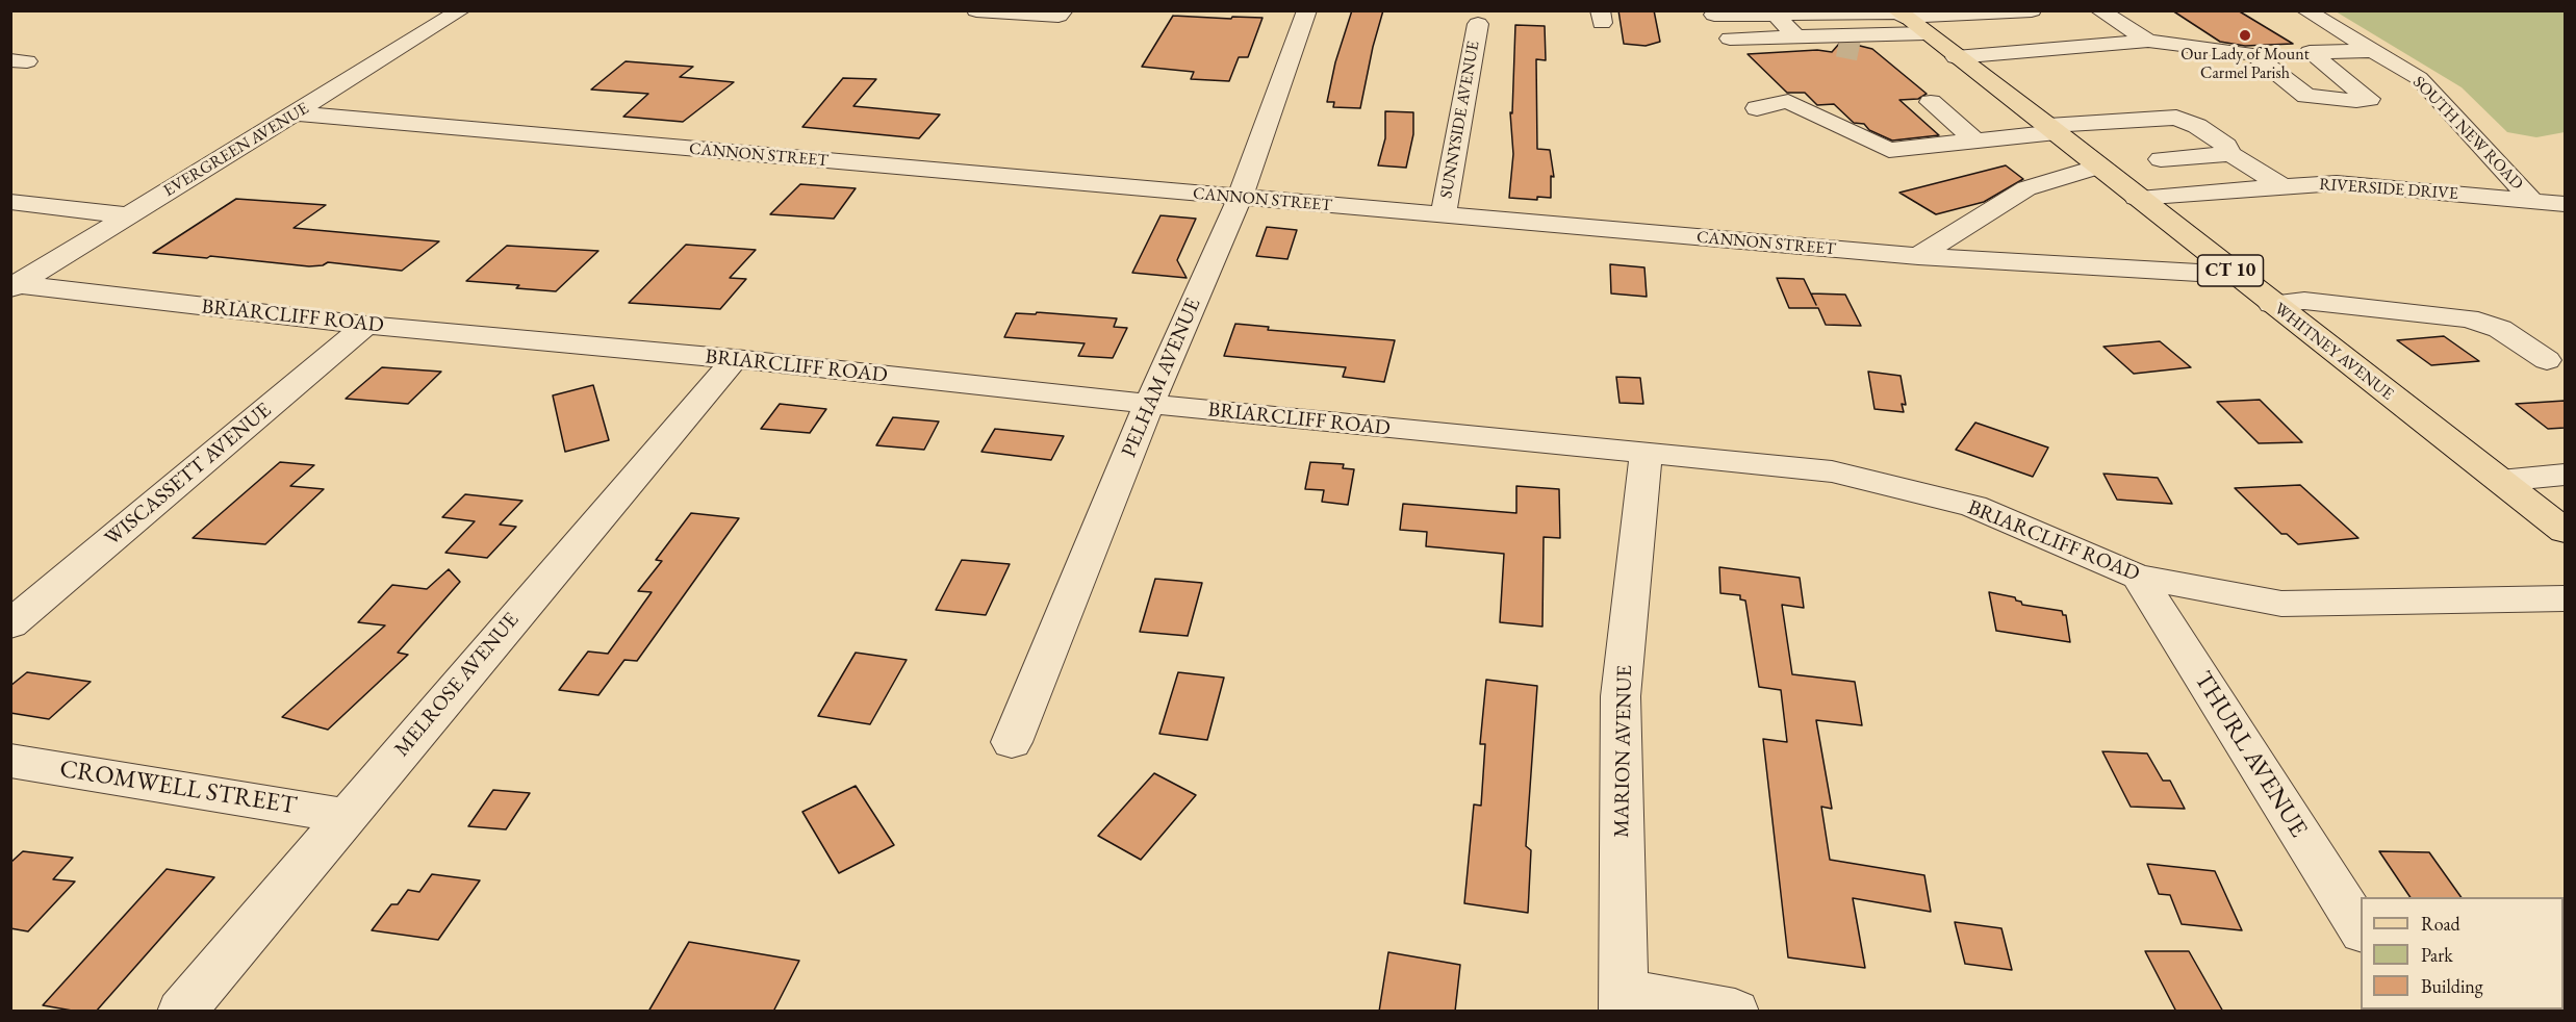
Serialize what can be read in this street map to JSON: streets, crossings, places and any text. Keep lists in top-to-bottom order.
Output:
{
  "streets": {
    "main road": ["CT 10", "WHITNEY AVENUE"],
    "street": [
      "SUNNYSIDE AVENUE",
      "SOUTH NEW ROAD",
      "EVERGREEN AVENUE",
      "CANNON STREET",
      "RIVERSIDE DRIVE",
      "BRIARCLIFF ROAD",
      "PELHAM AVENUE",
      "WISCASSETT AVENUE",
      "MELROSE AVENUE",
      "MARION AVENUE",
      "THURL AVENUE",
      "CROMWELL STREET"
    ]
  },
  "crossings": [
    ["SUNNYSIDE AVENUE", "CANNON STREET"],
    ["SOUTH NEW ROAD", "RIVERSIDE DRIVE"],
    ["EVERGREEN AVENUE", "CANNON STREET"],
    ["EVERGREEN AVENUE", "BRIARCLIFF ROAD"],
    ["CANNON STREET", "WHITNEY AVENUE"],
    ["CANNON STREET", "PELHAM AVENUE"],
    ["RIVERSIDE DRIVE", "WHITNEY AVENUE"],
    ["BRIARCLIFF ROAD", "PELHAM AVENUE"],
    ["BRIARCLIFF ROAD", "WISCASSETT AVENUE"],
    ["BRIARCLIFF ROAD", "MELROSE AVENUE"],
    ["BRIARCLIFF ROAD", "MARION AVENUE"],
    ["BRIARCLIFF ROAD", "THURL AVENUE"],
    ["MELROSE AVENUE", "CROMWELL STREET"]
  ],
  "places": ["Our Lady of Mount Carmel Parish"],
  "legend": ["Road", "Park", "Building"]
}
